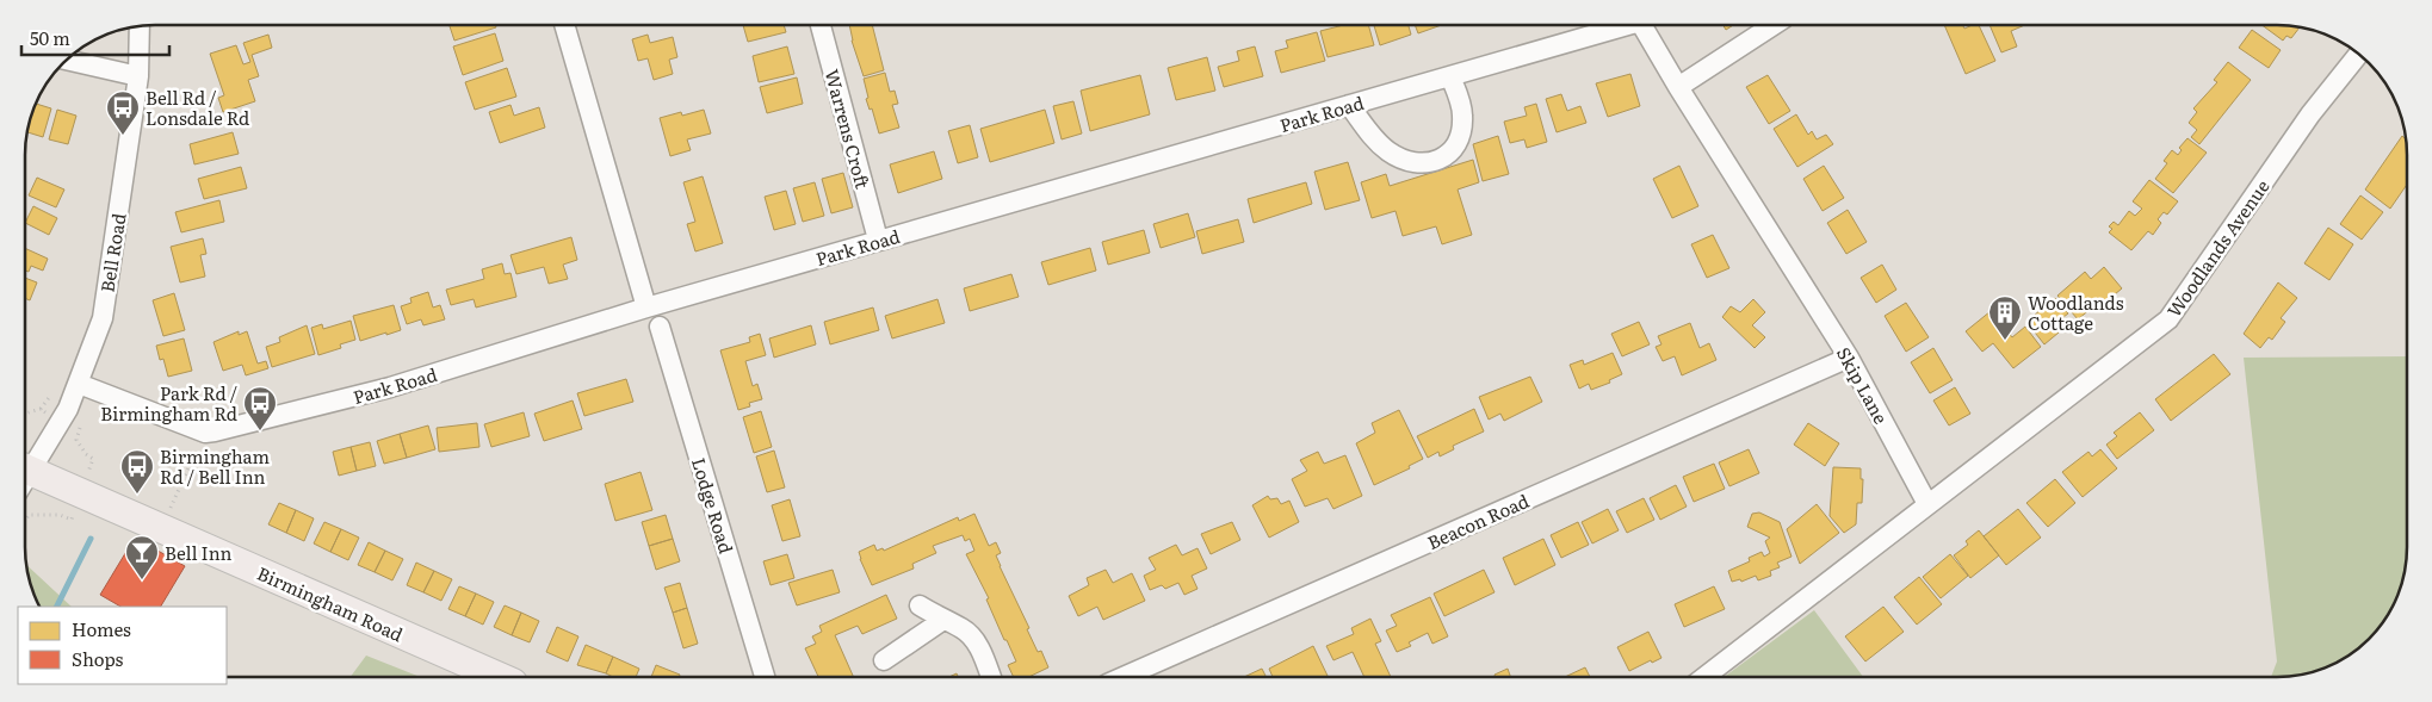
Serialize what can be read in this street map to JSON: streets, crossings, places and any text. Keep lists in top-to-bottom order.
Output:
{
  "streets": {
    "highway": ["Birmingham Road"],
    "street": [
      "Park Road",
      "Warrens Croft",
      "Woodlands Avenue",
      "Bell Road",
      "Skip Lane",
      "Lodge Road",
      "Beacon Road"
    ]
  },
  "crossings": [
    ["Park Road", "Warrens Croft"],
    ["Woodlands Avenue", "Skip Lane"],
    ["Skip Lane", "Beacon Road"]
  ],
  "places": {
    "bus stop": ["Bell Rd / Lonsdale Rd", "Park Rd / Birmingham Rd", "Birmingham Rd / Bell Inn"],
    "building": ["Woodlands Cottage"],
    "bar": ["Bell Inn"]
  },
  "legend": ["Homes", "Shops"],
  "scale_bar": "50 m"
}
